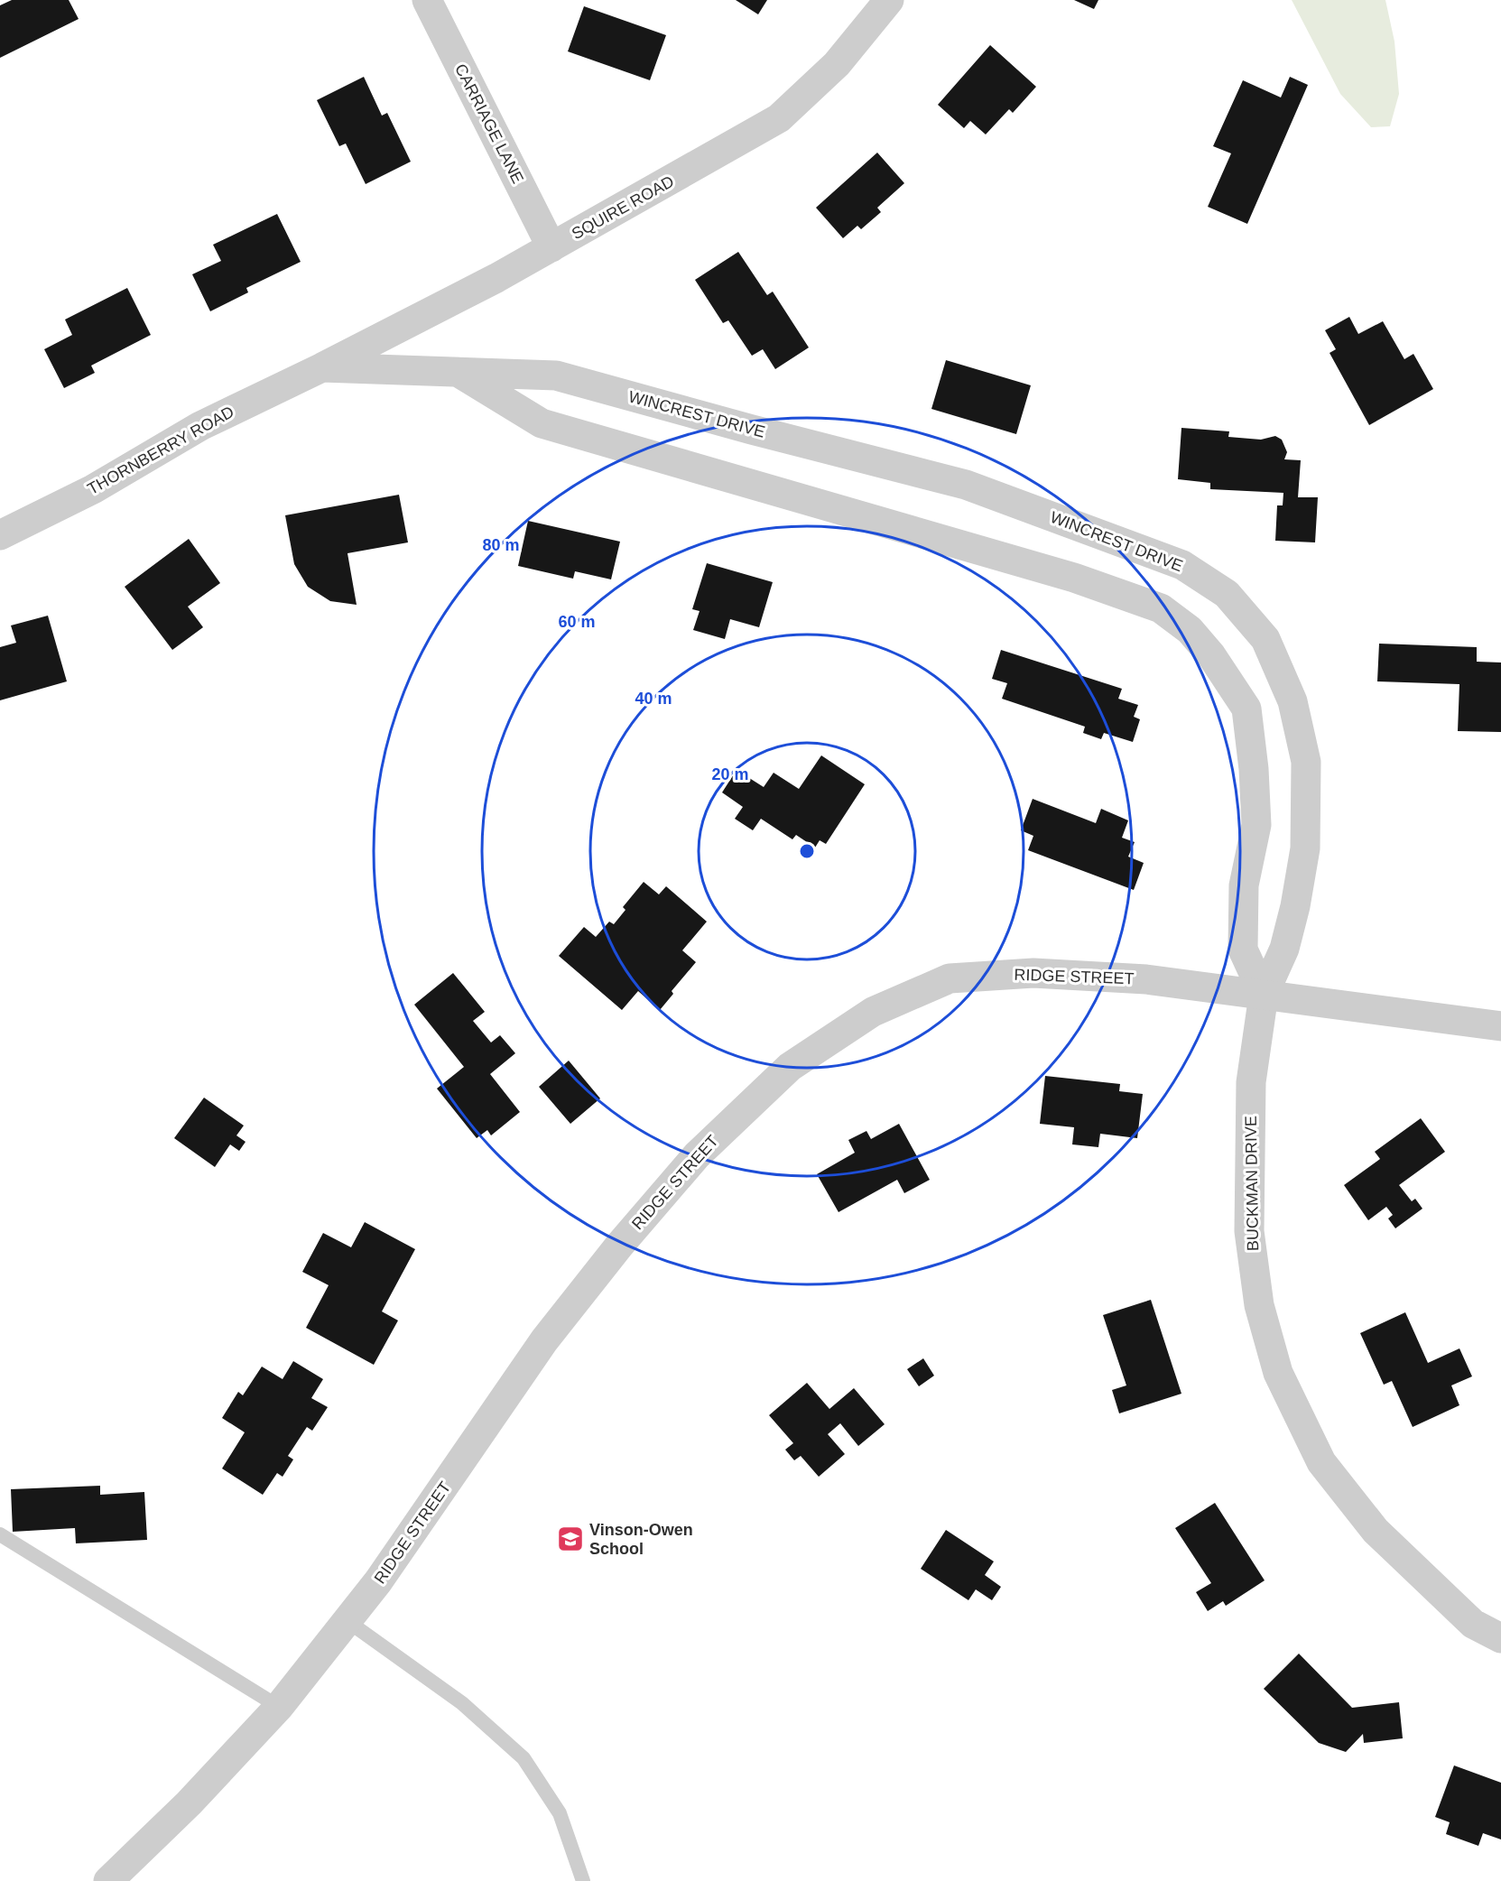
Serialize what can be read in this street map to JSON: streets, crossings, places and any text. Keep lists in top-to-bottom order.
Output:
{
  "streets": {
    "street": [
      "CARRIAGE LANE",
      "SQUIRE ROAD",
      "WINCREST DRIVE",
      "THORNBERRY ROAD",
      "RIDGE STREET",
      "BUCKMAN DRIVE"
    ]
  },
  "crossings": [
    ["CARRIAGE LANE", "SQUIRE ROAD"],
    ["SQUIRE ROAD", "WINCREST DRIVE"],
    ["SQUIRE ROAD", "THORNBERRY ROAD"],
    ["WINCREST DRIVE", "THORNBERRY ROAD"],
    ["WINCREST DRIVE", "RIDGE STREET"],
    ["WINCREST DRIVE", "BUCKMAN DRIVE"],
    ["RIDGE STREET", "BUCKMAN DRIVE"]
  ],
  "places": {
    "school or university": ["Vinson-Owen School"]
  },
  "rings": [
    "80 m",
    "60 m",
    "40 m",
    "20 m"
  ]
}
